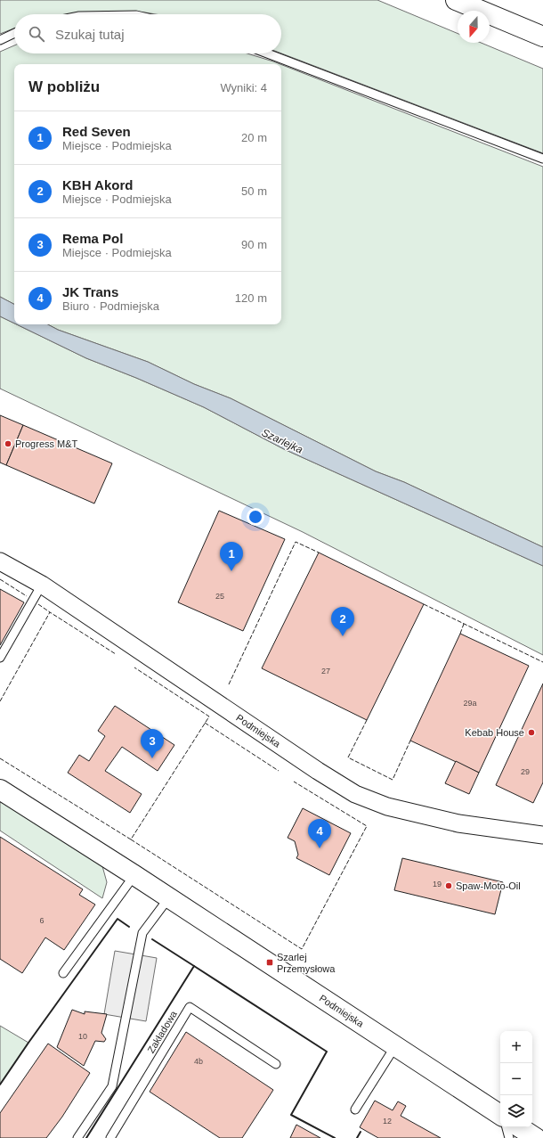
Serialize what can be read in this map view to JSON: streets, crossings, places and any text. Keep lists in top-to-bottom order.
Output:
{
  "streets": {
    "main road": ["Podmiejska"],
    "lane": ["Zakładowa"]
  },
  "water": ["Szarlejka"],
  "places": {
    "other": ["Progress M&T", "Kebab House", "Spaw-Moto-Oil"],
    "transit": ["Szarlej Przemysłowa"]
  },
  "house_numbers": [
    "25",
    "27",
    "29a",
    "29",
    "19",
    "6",
    "10",
    "4b",
    "12"
  ],
  "north": "bottom",
  "page": {
    "search": "Szukaj tutaj",
    "heading": ["W pobliżu", "Wyniki: 4"],
    "list": [
      {
        "mark": "1",
        "name": "Red Seven",
        "note": "Miejsce · Podmiejska",
        "value": "20 m"
      },
      {
        "mark": "2",
        "name": "KBH Akord",
        "note": "Miejsce · Podmiejska",
        "value": "50 m"
      },
      {
        "mark": "3",
        "name": "Rema Pol",
        "note": "Miejsce · Podmiejska",
        "value": "90 m"
      },
      {
        "mark": "4",
        "name": "JK Trans",
        "note": "Biuro · Podmiejska",
        "value": "120 m"
      }
    ],
    "pins": [
      "1",
      "2",
      "3",
      "4"
    ],
    "map_buttons": ["+", "−"]
  }
}
